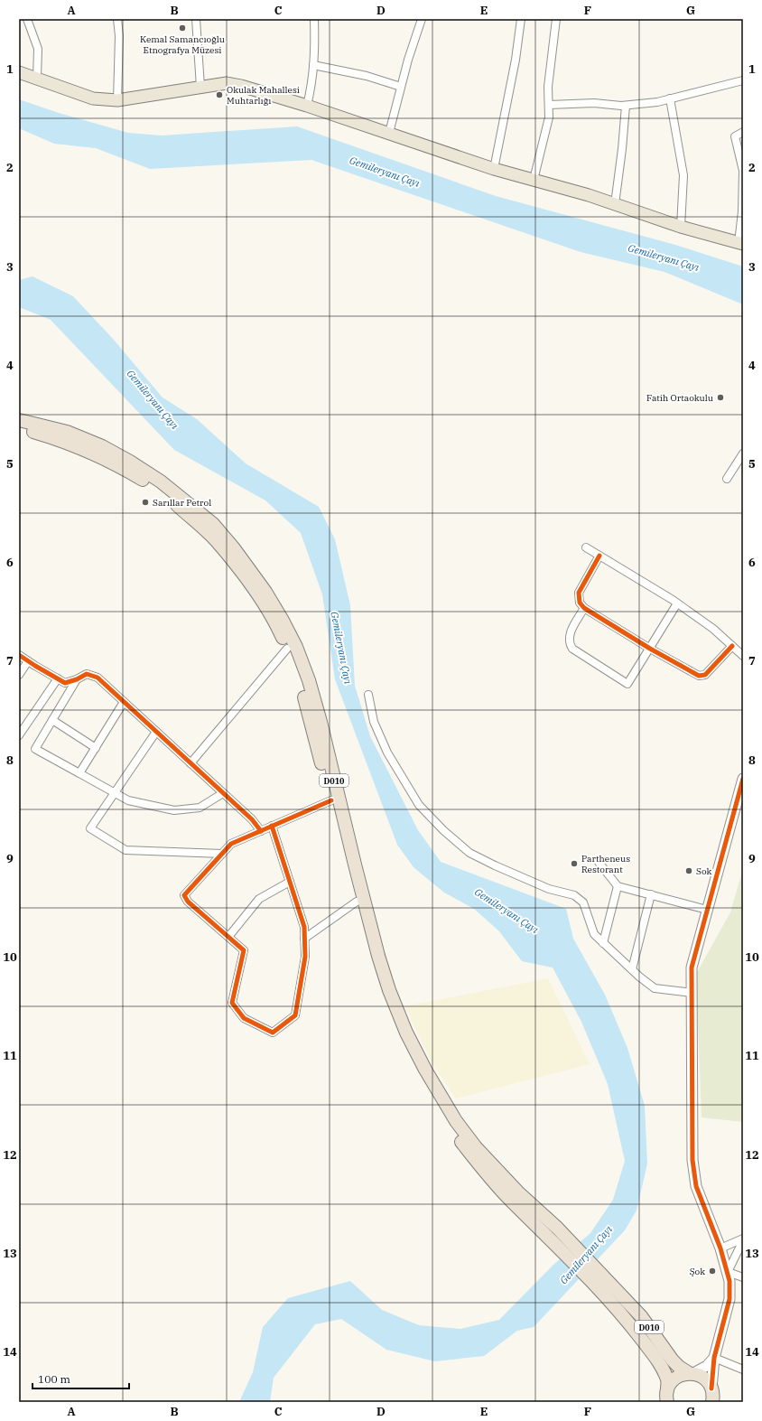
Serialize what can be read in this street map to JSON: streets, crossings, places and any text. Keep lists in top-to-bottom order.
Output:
{
  "streets": {
    "highway": ["D010"]
  },
  "water": ["Gemileryanı Çayı"],
  "places": [
    "Kemal Samancıoğlu Etnografya Müzesi",
    "Okulak Mahallesi Muhtarlığı",
    "Fatih Ortaokulu",
    "Sarıllar Petrol",
    "Partheneus Restorant",
    "Sok",
    "Şok"
  ],
  "scale_bar": "100 m",
  "grid": {
    "columns": [
      "A",
      "B",
      "C",
      "D",
      "E",
      "F",
      "G"
    ],
    "rows": [
      "1",
      "2",
      "3",
      "4",
      "5",
      "6",
      "7",
      "8",
      "9",
      "10",
      "11",
      "12",
      "13",
      "14"
    ]
  }
}
